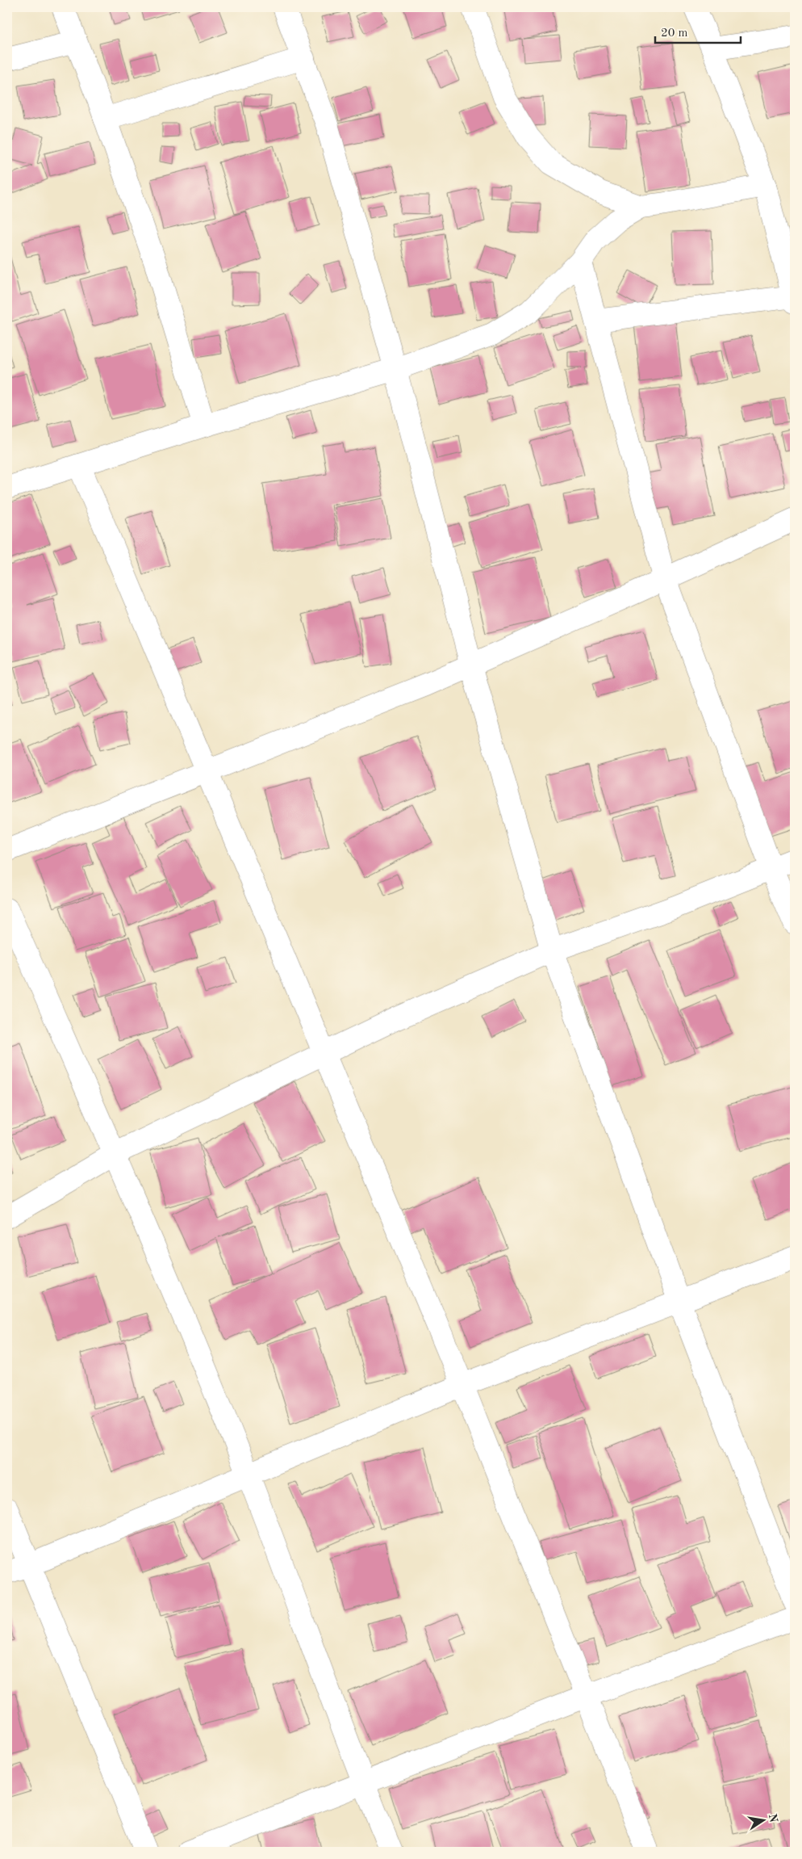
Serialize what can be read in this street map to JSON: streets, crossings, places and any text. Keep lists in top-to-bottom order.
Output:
{
  "scale_bar": "20 m",
  "north": "right"
}
